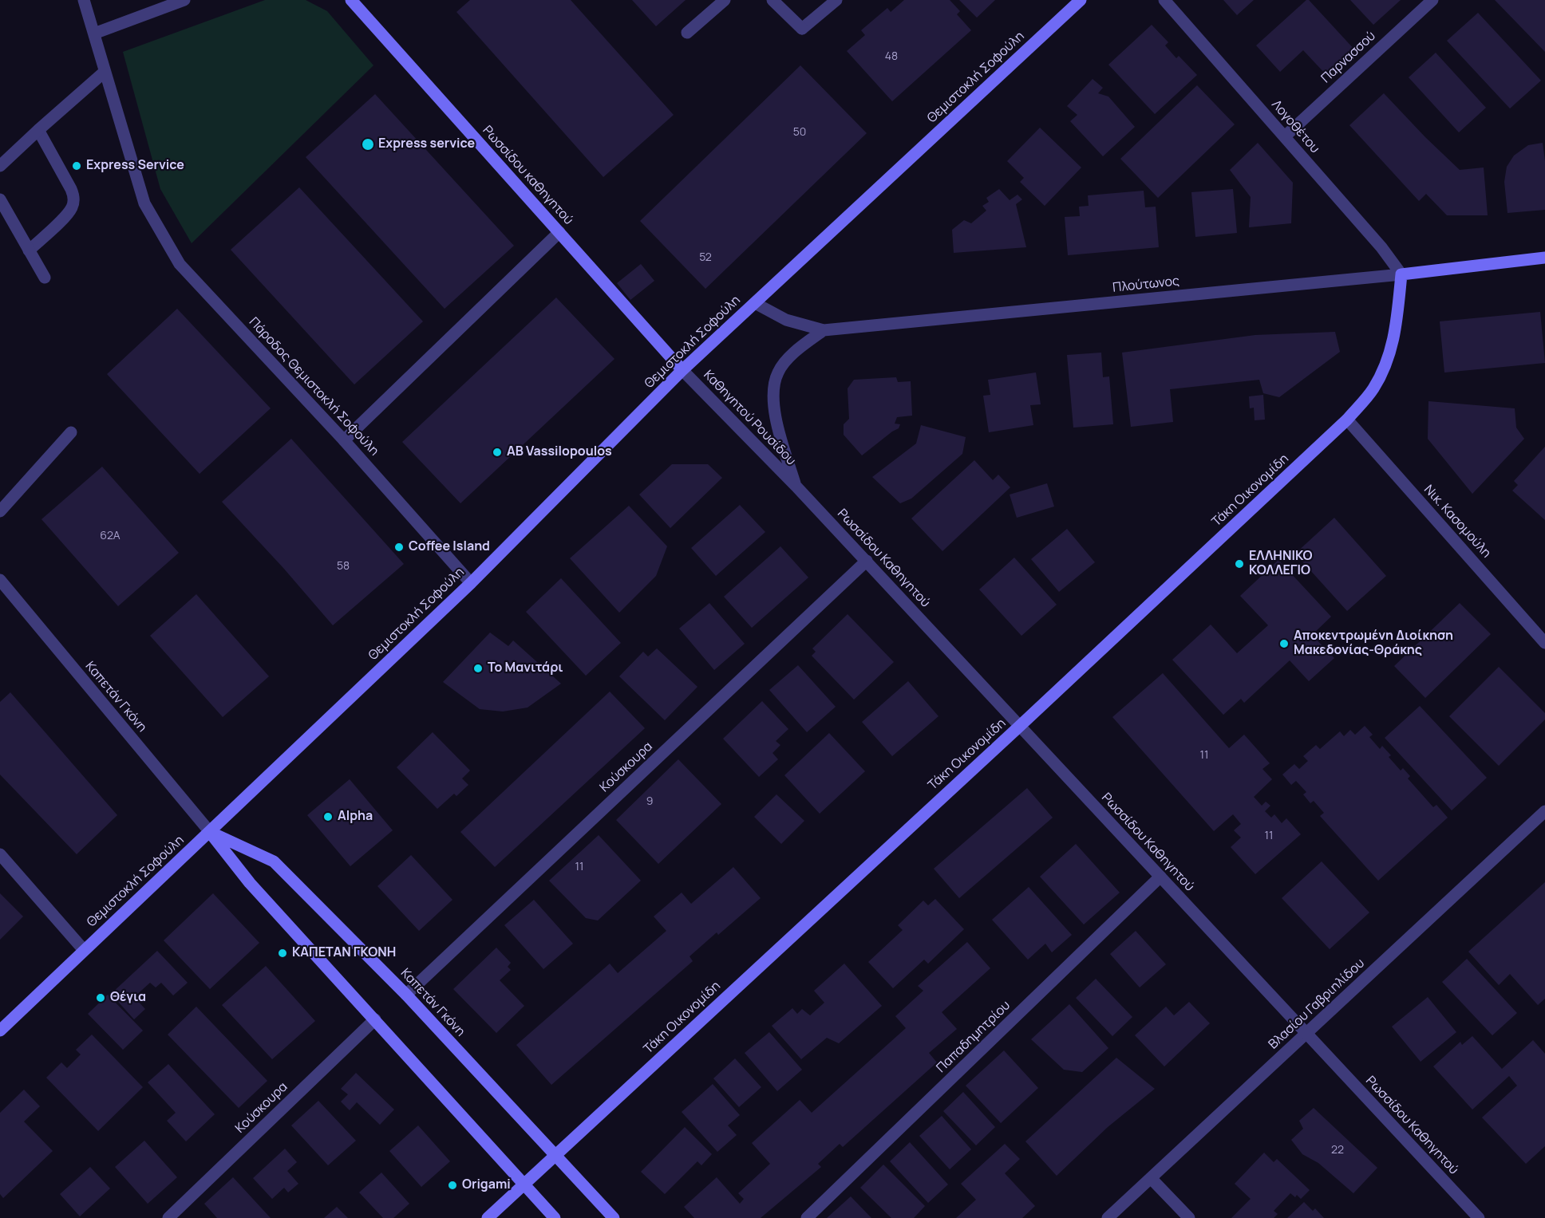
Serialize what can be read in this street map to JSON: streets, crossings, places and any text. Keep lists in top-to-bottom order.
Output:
{
  "streets": {
    "main road": [
      "Θεμιστοκλή Σοφούλη",
      "Ρωσσίδου καθηγητού",
      "Πλούτωνος",
      "Τάκη Οικονομίδη",
      "Καπετάν Γκόνη"
    ],
    "street": [
      "Παρνασσού",
      "Λογοθέτου",
      "Πάροδος Θεμιστοκλή Σοφούλη",
      "Καθηγητού Ρουσίδου",
      "Νικ. Κασομούλη",
      "Ρωσσίδου Καθηγητού",
      "Κούσκουρα",
      "Βλασίου Γαβριηλίδου",
      "Παπαδημητρίου"
    ]
  },
  "crossings": [
    ["Παρνασσού", "Λογοθέτου"],
    ["Θεμιστοκλή Σοφούλη", "Ρωσσίδου καθηγητού"],
    ["Θεμιστοκλή Σοφούλη", "Πλούτωνος"],
    ["Θεμιστοκλή Σοφούλη", "Πάροδος Θεμιστοκλή Σοφούλη"],
    ["Θεμιστοκλή Σοφούλη", "Καθηγητού Ρουσίδου"],
    ["Θεμιστοκλή Σοφούλη", "Καπετάν Γκόνη"],
    ["Λογοθέτου", "Πλούτωνος"],
    ["Λογοθέτου", "Τάκη Οικονομίδη"],
    ["Ρωσσίδου καθηγητού", "Καθηγητού Ρουσίδου"],
    ["Πλούτωνος", "Τάκη Οικονομίδη"],
    ["Καθηγητού Ρουσίδου", "Ρωσσίδου Καθηγητού"],
    ["Τάκη Οικονομίδη", "Νικ. Κασομούλη"],
    ["Τάκη Οικονομίδη", "Ρωσσίδου Καθηγητού"],
    ["Τάκη Οικονομίδη", "Καπετάν Γκόνη"],
    ["Ρωσσίδου Καθηγητού", "Κούσκουρα"],
    ["Ρωσσίδου Καθηγητού", "Βλασίου Γαβριηλίδου"],
    ["Ρωσσίδου Καθηγητού", "Παπαδημητρίου"],
    ["Καπετάν Γκόνη", "Κούσκουρα"]
  ],
  "places": [
    "Express service",
    "Express Service",
    "AB Vassilopoulos",
    "Coffee Island",
    "ΕΛΛΗΝΙΚΟ ΚΟΛΛΕΓΙΟ",
    "Αποκεντρωμένη Διοίκηση Μακεδονίας-Θράκης",
    "Το Μανιτάρι",
    "Alpha",
    "ΚΑΠΕΤΑΝ ΓΚΟΝΗ",
    "Θέγια",
    "Origami"
  ],
  "house_numbers": [
    "48",
    "50",
    "52",
    "62A",
    "58",
    "11",
    "9",
    "11",
    "11",
    "22"
  ]
}
